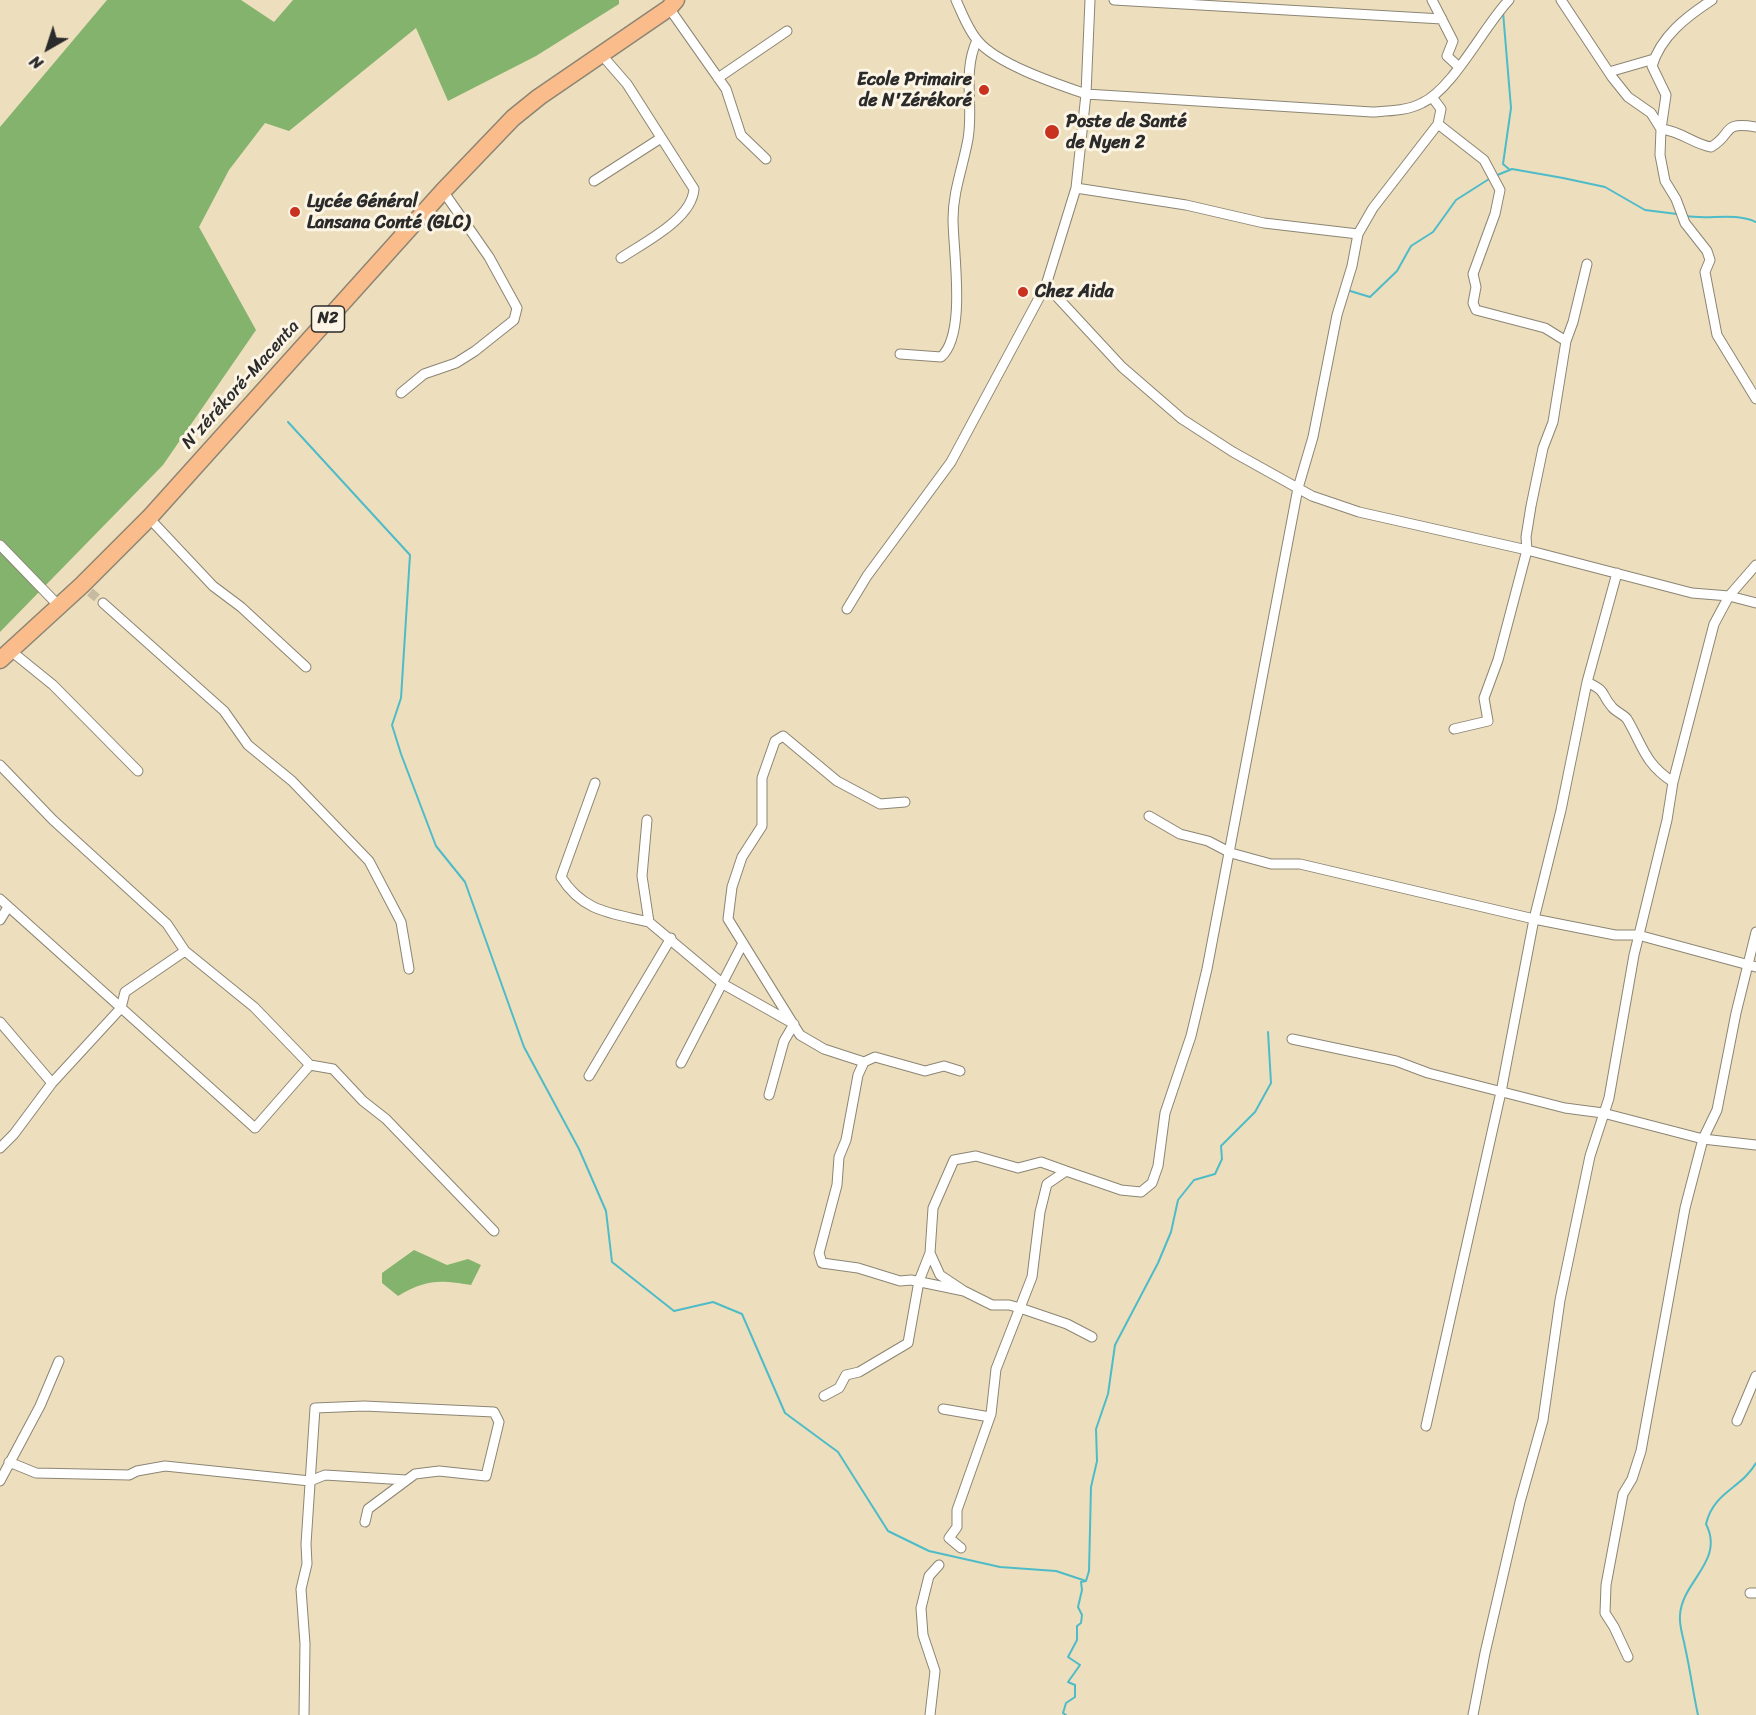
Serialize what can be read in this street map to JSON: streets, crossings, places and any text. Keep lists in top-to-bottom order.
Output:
{
  "streets": {
    "highway": ["N2", "N'zérékoré-Macenta"]
  },
  "places": [
    "Ecole Primaire de N'Zérékoré",
    "Poste de Santé de Nyen 2",
    "Lycée Général Lansana Conté (GLC)",
    "Chez Aida"
  ],
  "north": "bottom left"
}
